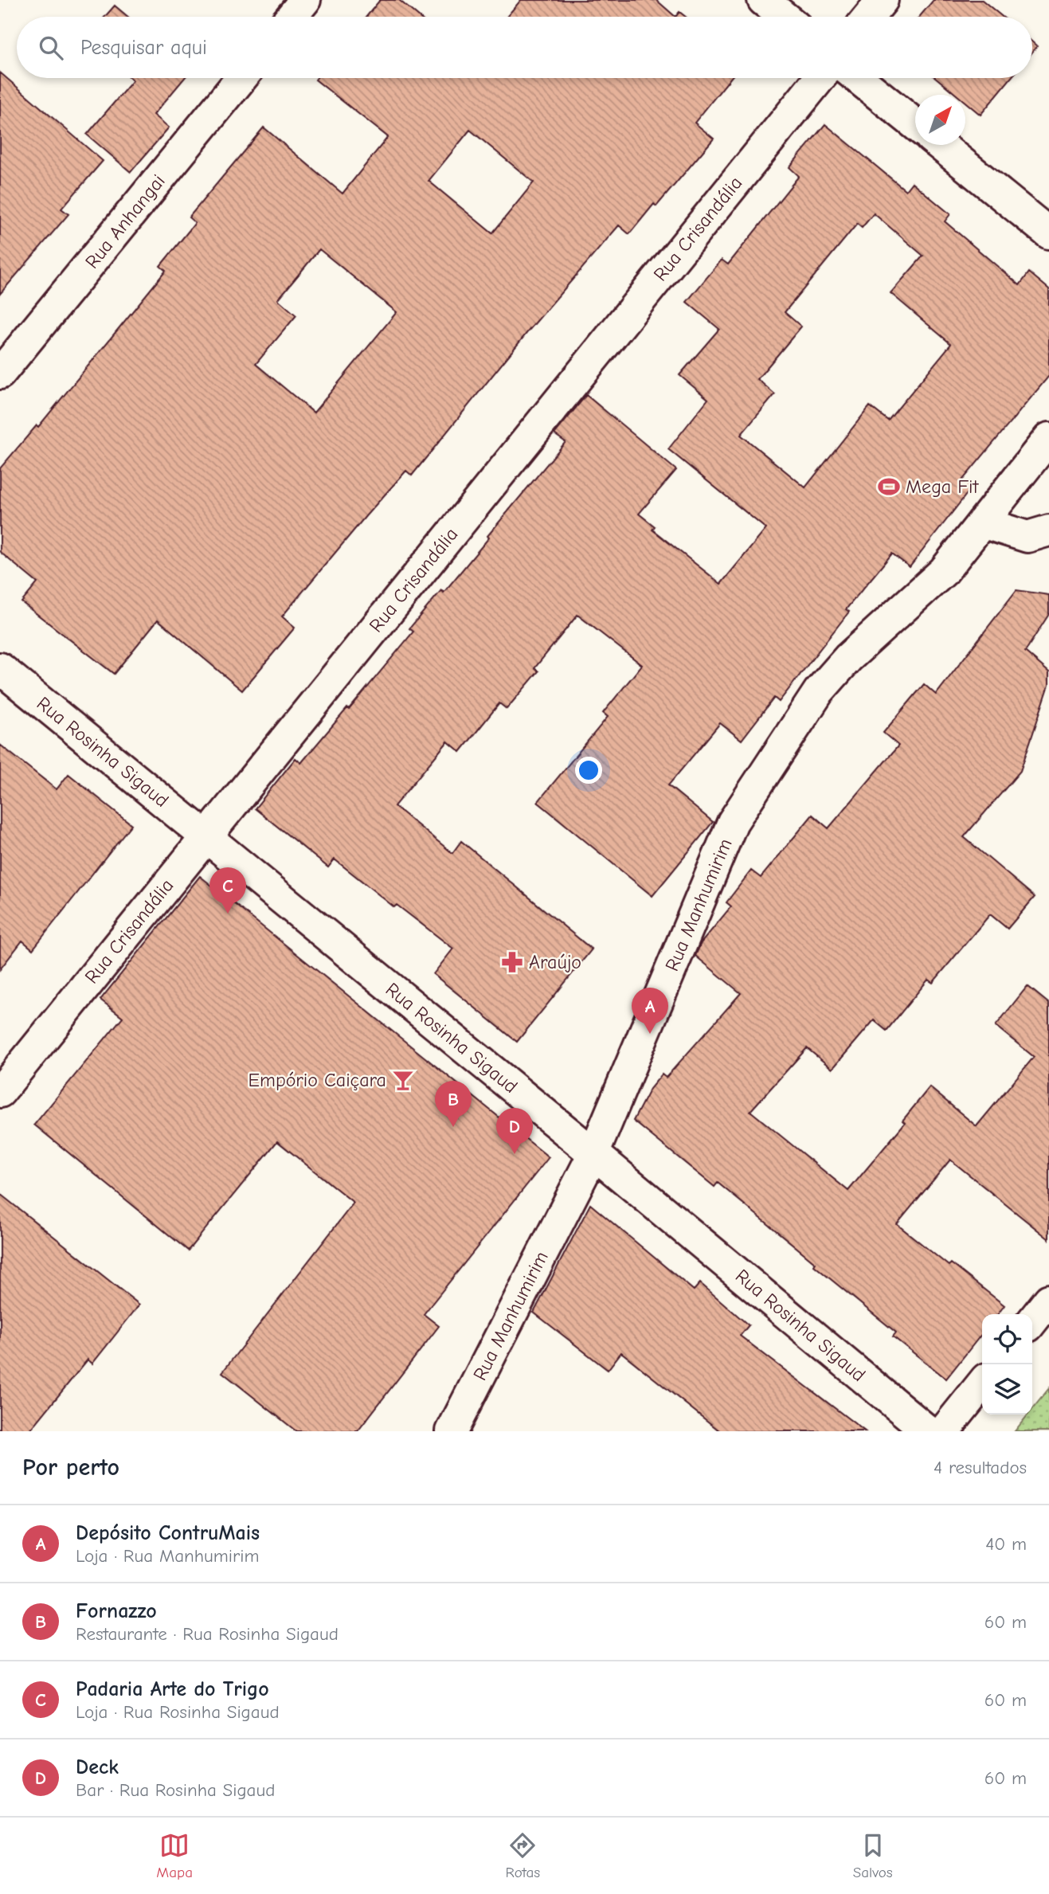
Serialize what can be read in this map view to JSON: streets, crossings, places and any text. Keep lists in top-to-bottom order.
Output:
{
  "streets": {
    "street": [
      "Rua Anhangai",
      "Rua Crisandália",
      "Rua Rosinha Sigaud",
      "Rua Manhumirim"
    ]
  },
  "crossings": [
    ["Rua Crisandália", "Rua Rosinha Sigaud"],
    ["Rua Rosinha Sigaud", "Rua Manhumirim"]
  ],
  "places": {
    "sports": ["Mega Fit"],
    "pharmacy": ["Araújo"],
    "bar": ["Empório Caiçara"]
  },
  "north": "top right",
  "page": {
    "search": "Pesquisar aqui",
    "pins": [
      "C",
      "A",
      "B",
      "D"
    ],
    "heading": ["Por perto", "4 resultados"],
    "list": [
      {
        "mark": "A",
        "name": "Depósito ContruMais",
        "note": "Loja · Rua Manhumirim",
        "value": "40 m"
      },
      {
        "mark": "B",
        "name": "Fornazzo",
        "note": "Restaurante · Rua Rosinha Sigaud",
        "value": "60 m"
      },
      {
        "mark": "C",
        "name": "Padaria Arte do Trigo",
        "note": "Loja · Rua Rosinha Sigaud",
        "value": "60 m"
      },
      {
        "mark": "D",
        "name": "Deck",
        "note": "Bar · Rua Rosinha Sigaud",
        "value": "60 m"
      }
    ],
    "nav": ["Mapa", "Rotas", "Salvos"]
  }
}
